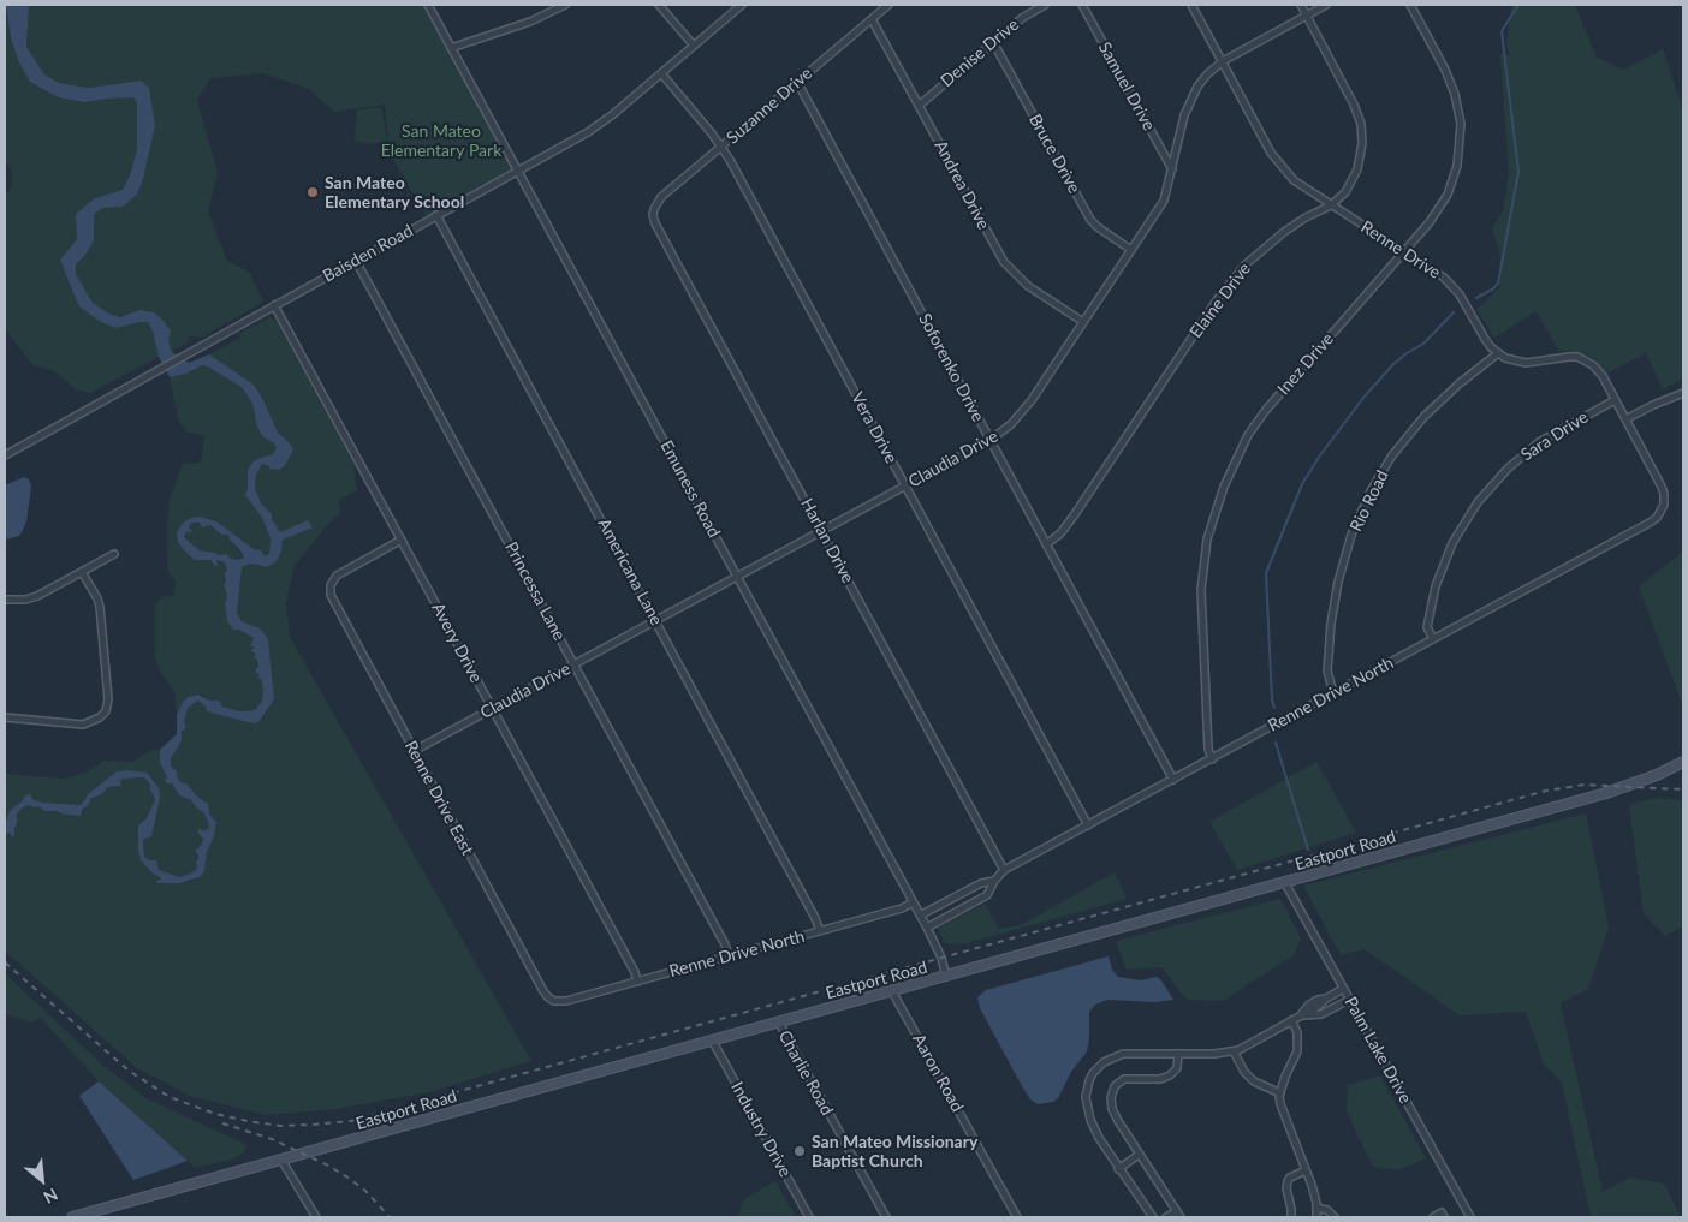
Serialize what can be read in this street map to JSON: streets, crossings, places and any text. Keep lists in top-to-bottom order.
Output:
{
  "streets": {
    "street": [
      "Denise Drive",
      "Samuel Drive",
      "Suzanne Drive",
      "Bruce Drive",
      "Andrea Drive",
      "Renne Drive",
      "Baisden Road",
      "Elaine Drive",
      "Inez Drive",
      "Soforenko Drive",
      "Vera Drive",
      "Sara Drive",
      "Claudia Drive",
      "Emuness Road",
      "Rio Road",
      "Harlan Drive",
      "Americana Lane",
      "Princessa Lane",
      "Avery Drive",
      "Renne Drive North",
      "Renne Drive East",
      "Eastport Road",
      "Palm Lake Drive",
      "Charlie Road",
      "Aaron Road",
      "Industry Drive"
    ]
  },
  "crossings": [
    ["Denise Drive", "Bruce Drive"],
    ["Denise Drive", "Andrea Drive"],
    ["Samuel Drive", "Claudia Drive"],
    ["Suzanne Drive", "Andrea Drive"],
    ["Suzanne Drive", "Soforenko Drive"],
    ["Suzanne Drive", "Vera Drive"],
    ["Suzanne Drive", "Harlan Drive"],
    ["Bruce Drive", "Claudia Drive"],
    ["Andrea Drive", "Claudia Drive"],
    ["Renne Drive", "Elaine Drive"],
    ["Renne Drive", "Inez Drive"],
    ["Renne Drive", "Claudia Drive"],
    ["Renne Drive", "Rio Road"],
    ["Baisden Road", "Vera Drive"],
    ["Baisden Road", "Emuness Road"],
    ["Baisden Road", "Americana Lane"],
    ["Baisden Road", "Princessa Lane"],
    ["Baisden Road", "Avery Drive"],
    ["Elaine Drive", "Soforenko Drive"],
    ["Elaine Drive", "Claudia Drive"],
    ["Inez Drive", "Renne Drive North"],
    ["Soforenko Drive", "Claudia Drive"],
    ["Soforenko Drive", "Renne Drive North"],
    ["Vera Drive", "Claudia Drive"],
    ["Vera Drive", "Renne Drive North"],
    ["Sara Drive", "Renne Drive North"],
    ["Claudia Drive", "Emuness Road"],
    ["Claudia Drive", "Harlan Drive"],
    ["Claudia Drive", "Americana Lane"],
    ["Claudia Drive", "Princessa Lane"],
    ["Claudia Drive", "Avery Drive"],
    ["Claudia Drive", "Renne Drive East"],
    ["Emuness Road", "Renne Drive North"],
    ["Emuness Road", "Eastport Road"],
    ["Rio Road", "Renne Drive North"],
    ["Harlan Drive", "Renne Drive North"],
    ["Americana Lane", "Renne Drive North"],
    ["Princessa Lane", "Renne Drive North"],
    ["Avery Drive", "Renne Drive North"],
    ["Avery Drive", "Renne Drive East"],
    ["Renne Drive North", "Renne Drive East"],
    ["Eastport Road", "Palm Lake Drive"],
    ["Eastport Road", "Charlie Road"],
    ["Eastport Road", "Aaron Road"],
    ["Eastport Road", "Industry Drive"]
  ],
  "parks": ["San Mateo Elementary Park"],
  "places": ["San Mateo Elementary School", "San Mateo Missionary Baptist Church"],
  "north": "bottom right"
}
